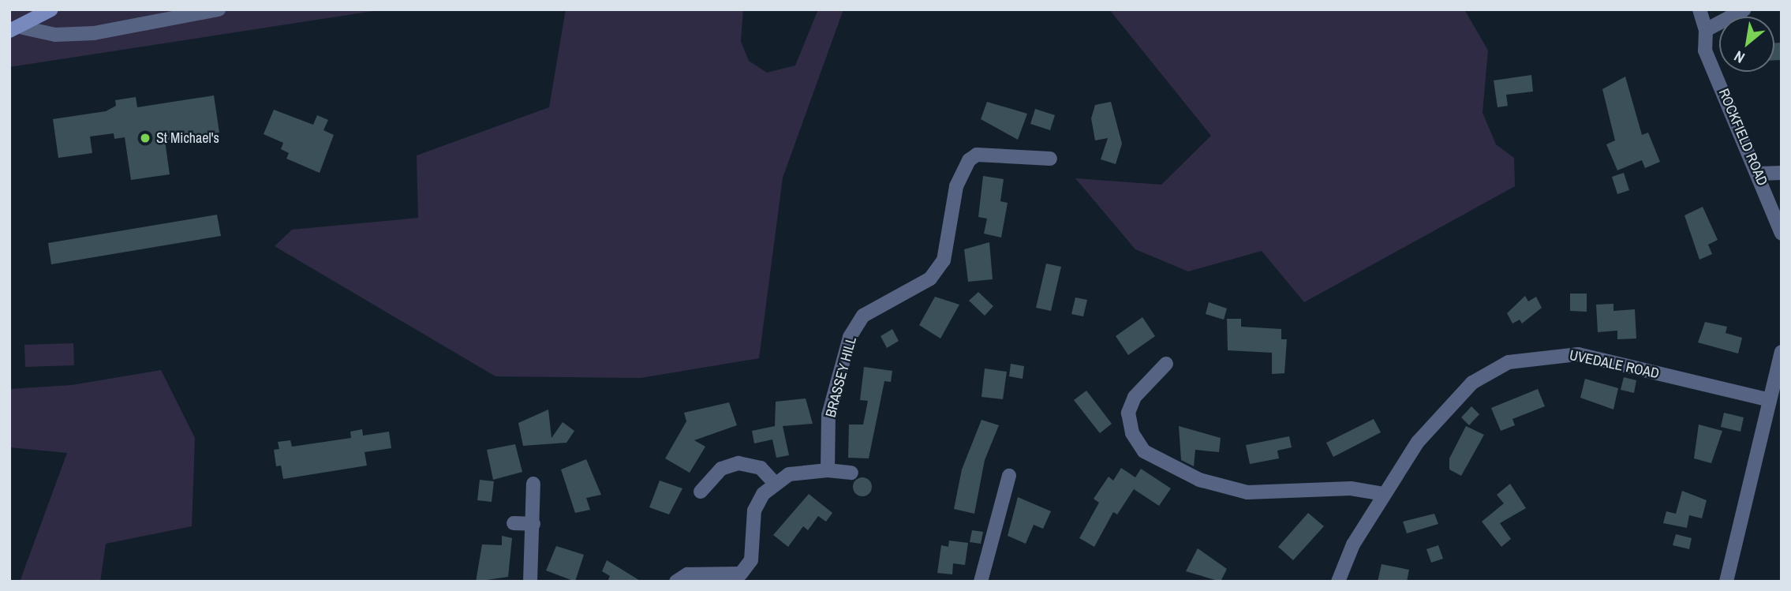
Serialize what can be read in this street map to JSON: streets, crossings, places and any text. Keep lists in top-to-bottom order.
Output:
{
  "streets": {
    "street": ["ROCKFIELD ROAD", "UVEDALE ROAD", "BRASSEY HILL"]
  },
  "places": ["St Michael's"],
  "north": "bottom left"
}
